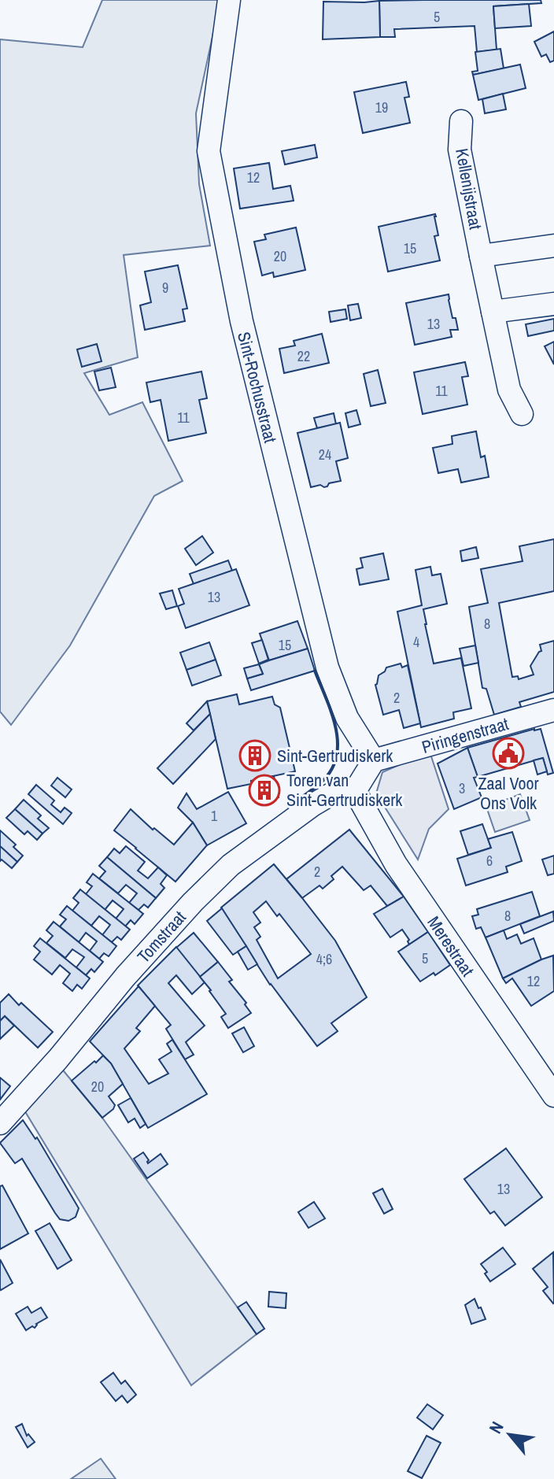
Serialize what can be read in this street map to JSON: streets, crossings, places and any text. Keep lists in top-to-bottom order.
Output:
{
  "streets": {
    "street": [
      "Kellenijstraat",
      "Sint-Rochusstraat",
      "Piringenstraat",
      "Tomstraat",
      "Merestraat"
    ]
  },
  "crossings": [
    ["Sint-Rochusstraat", "Piringenstraat"],
    ["Tomstraat", "Merestraat"]
  ],
  "places": {
    "public building": ["Zaal Voor Ons Volk"],
    "building": ["Sint-Gertrudiskerk", "Toren van Sint-Gertrudiskerk"]
  },
  "house_numbers": [
    "5",
    "19",
    "12",
    "15",
    "20",
    "9",
    "13",
    "22",
    "11",
    "11",
    "24",
    "13",
    "8",
    "4",
    "15",
    "2",
    "3",
    "1",
    "6",
    "2",
    "8",
    "5",
    "4;6",
    "12",
    "20",
    "13"
  ],
  "north": "top left"
}
